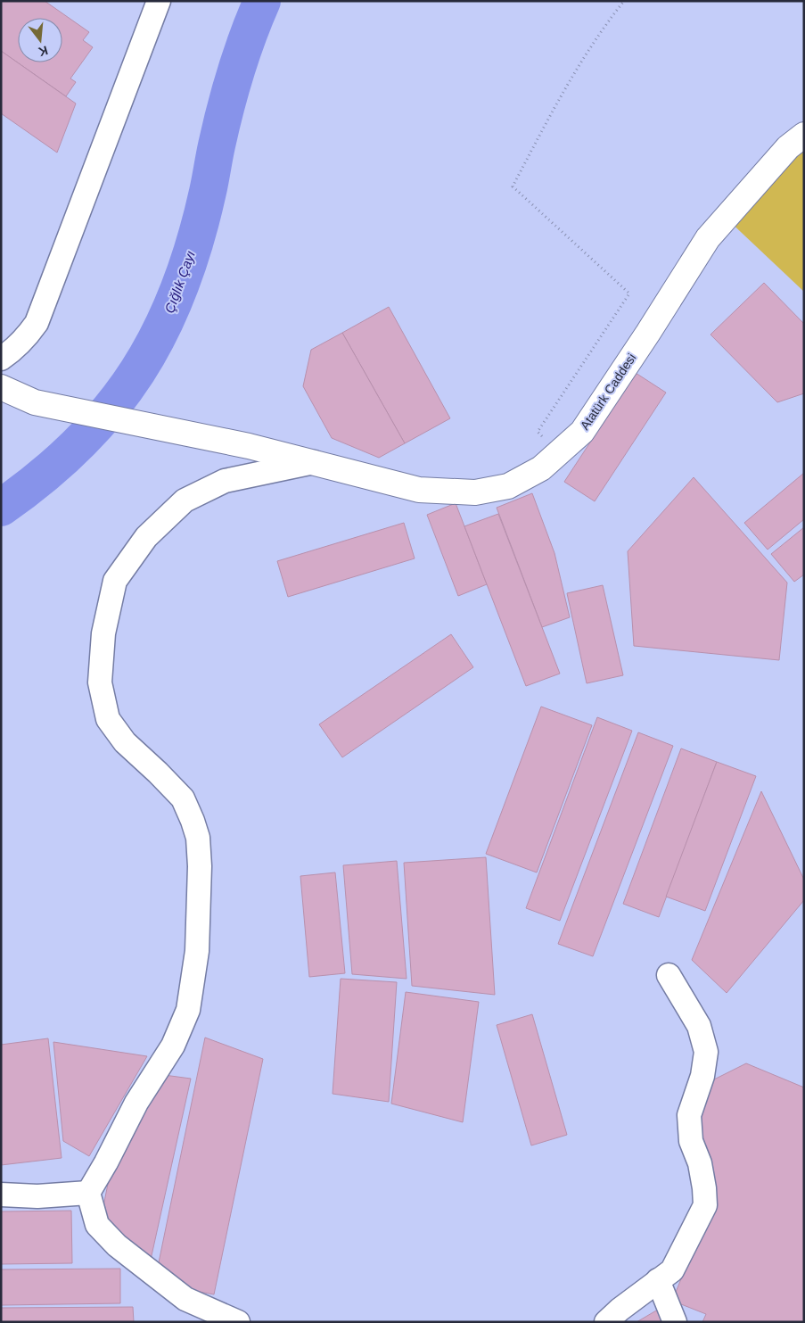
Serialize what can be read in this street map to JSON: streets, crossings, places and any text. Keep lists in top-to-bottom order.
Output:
{
  "streets": {
    "street": ["Atatürk Caddesi"]
  },
  "water": ["Çığlık Çayı"],
  "north": "bottom"
}
